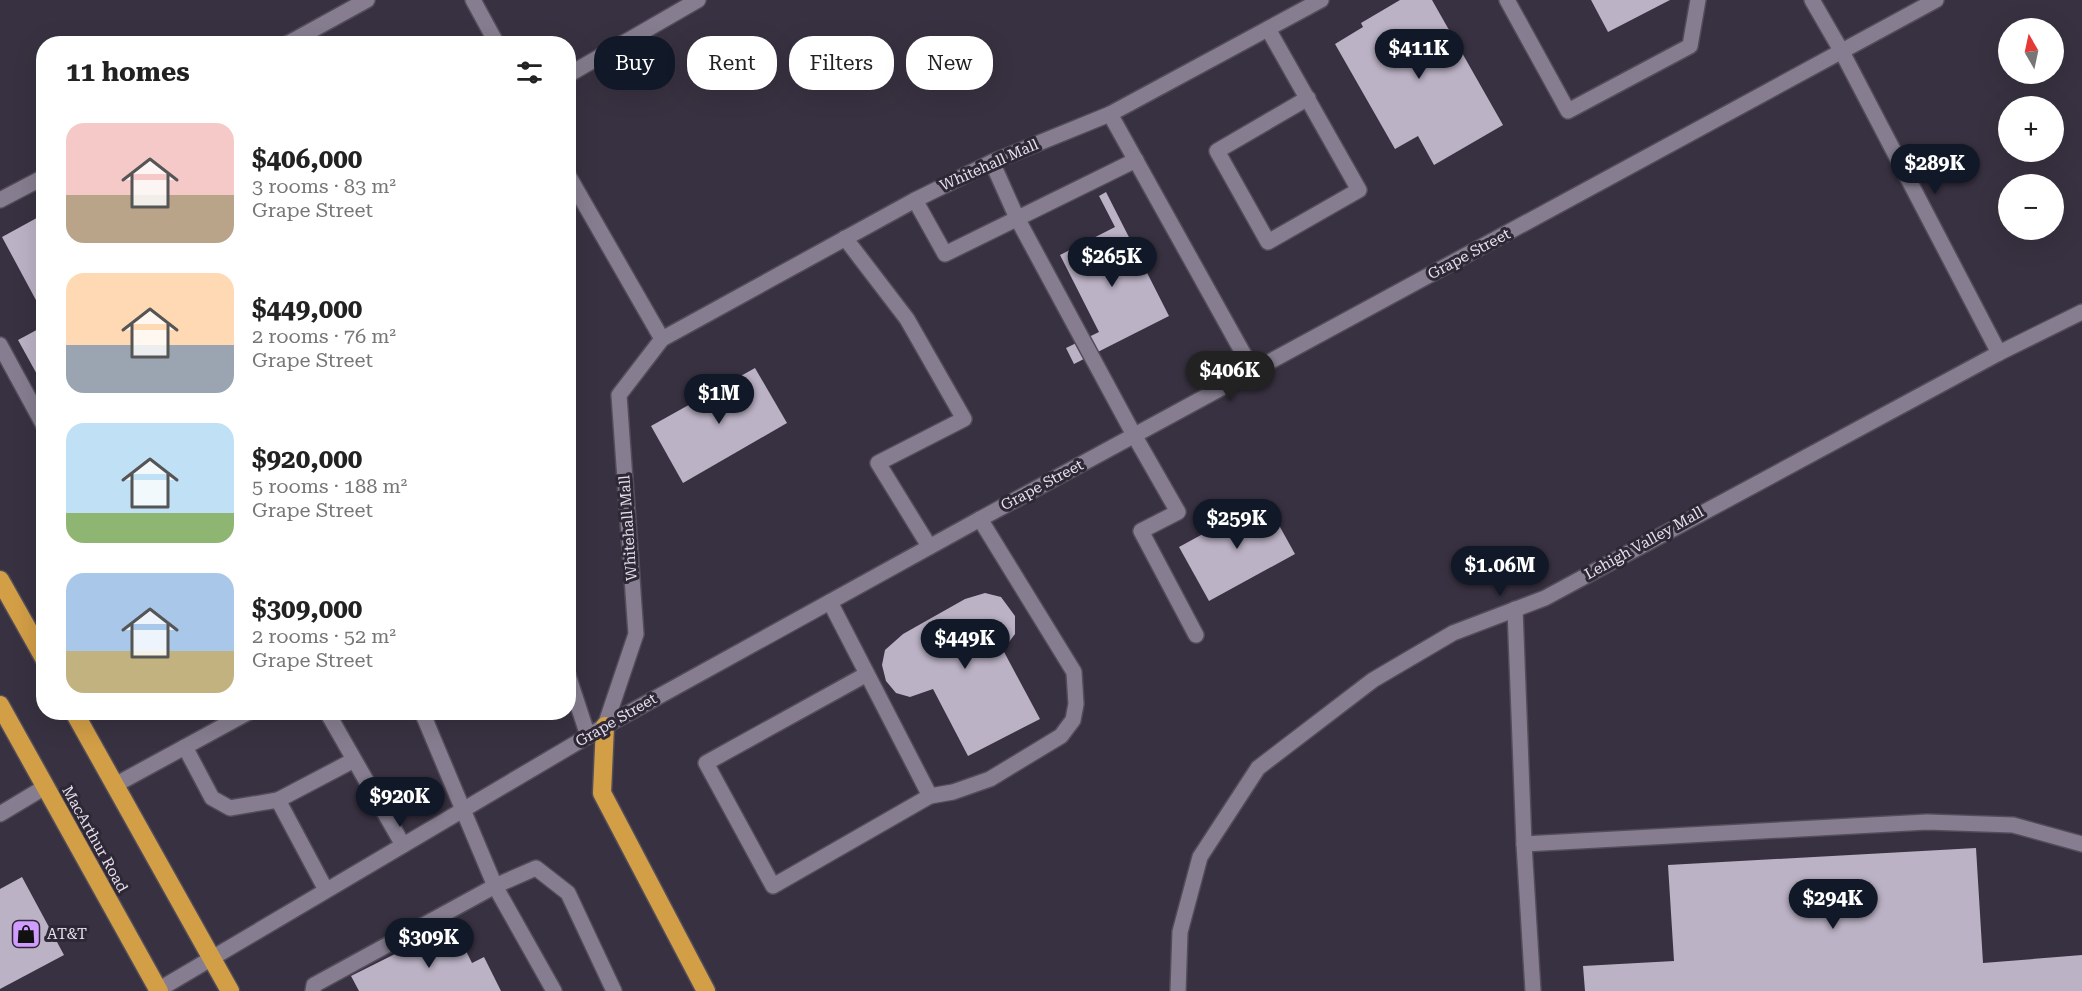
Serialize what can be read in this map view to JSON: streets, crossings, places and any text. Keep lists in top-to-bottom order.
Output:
{
  "streets": {
    "highway": ["MacArthur Road"],
    "main road": ["Whitehall Mall", "Grape Street", "Lehigh Valley Mall"]
  },
  "crossings": [
    ["Whitehall Mall", "Grape Street"],
    ["Grape Street", "MacArthur Road"]
  ],
  "places": {
    "shop": ["AT&T"]
  },
  "north": "top",
  "page": {
    "map_buttons": ["+", "−"],
    "price": [
      "$411K",
      "$289K",
      "$265K",
      "$406K",
      "$1M",
      "$259K",
      "$1.06M",
      "$449K",
      "$920K",
      "$294K",
      "$309K"
    ],
    "chip": [
      "Buy",
      "Rent",
      "Filters",
      "New"
    ],
    "heading": "11 homes",
    "list": [
      {
        "name": "$406,000",
        "note": "3 rooms · 83 m² · Grape Street"
      },
      {
        "name": "$449,000",
        "note": "2 rooms · 76 m² · Grape Street"
      },
      {
        "name": "$920,000",
        "note": "5 rooms · 188 m² · Grape Street"
      },
      {
        "name": "$309,000",
        "note": "2 rooms · 52 m² · Grape Street"
      }
    ]
  }
}
